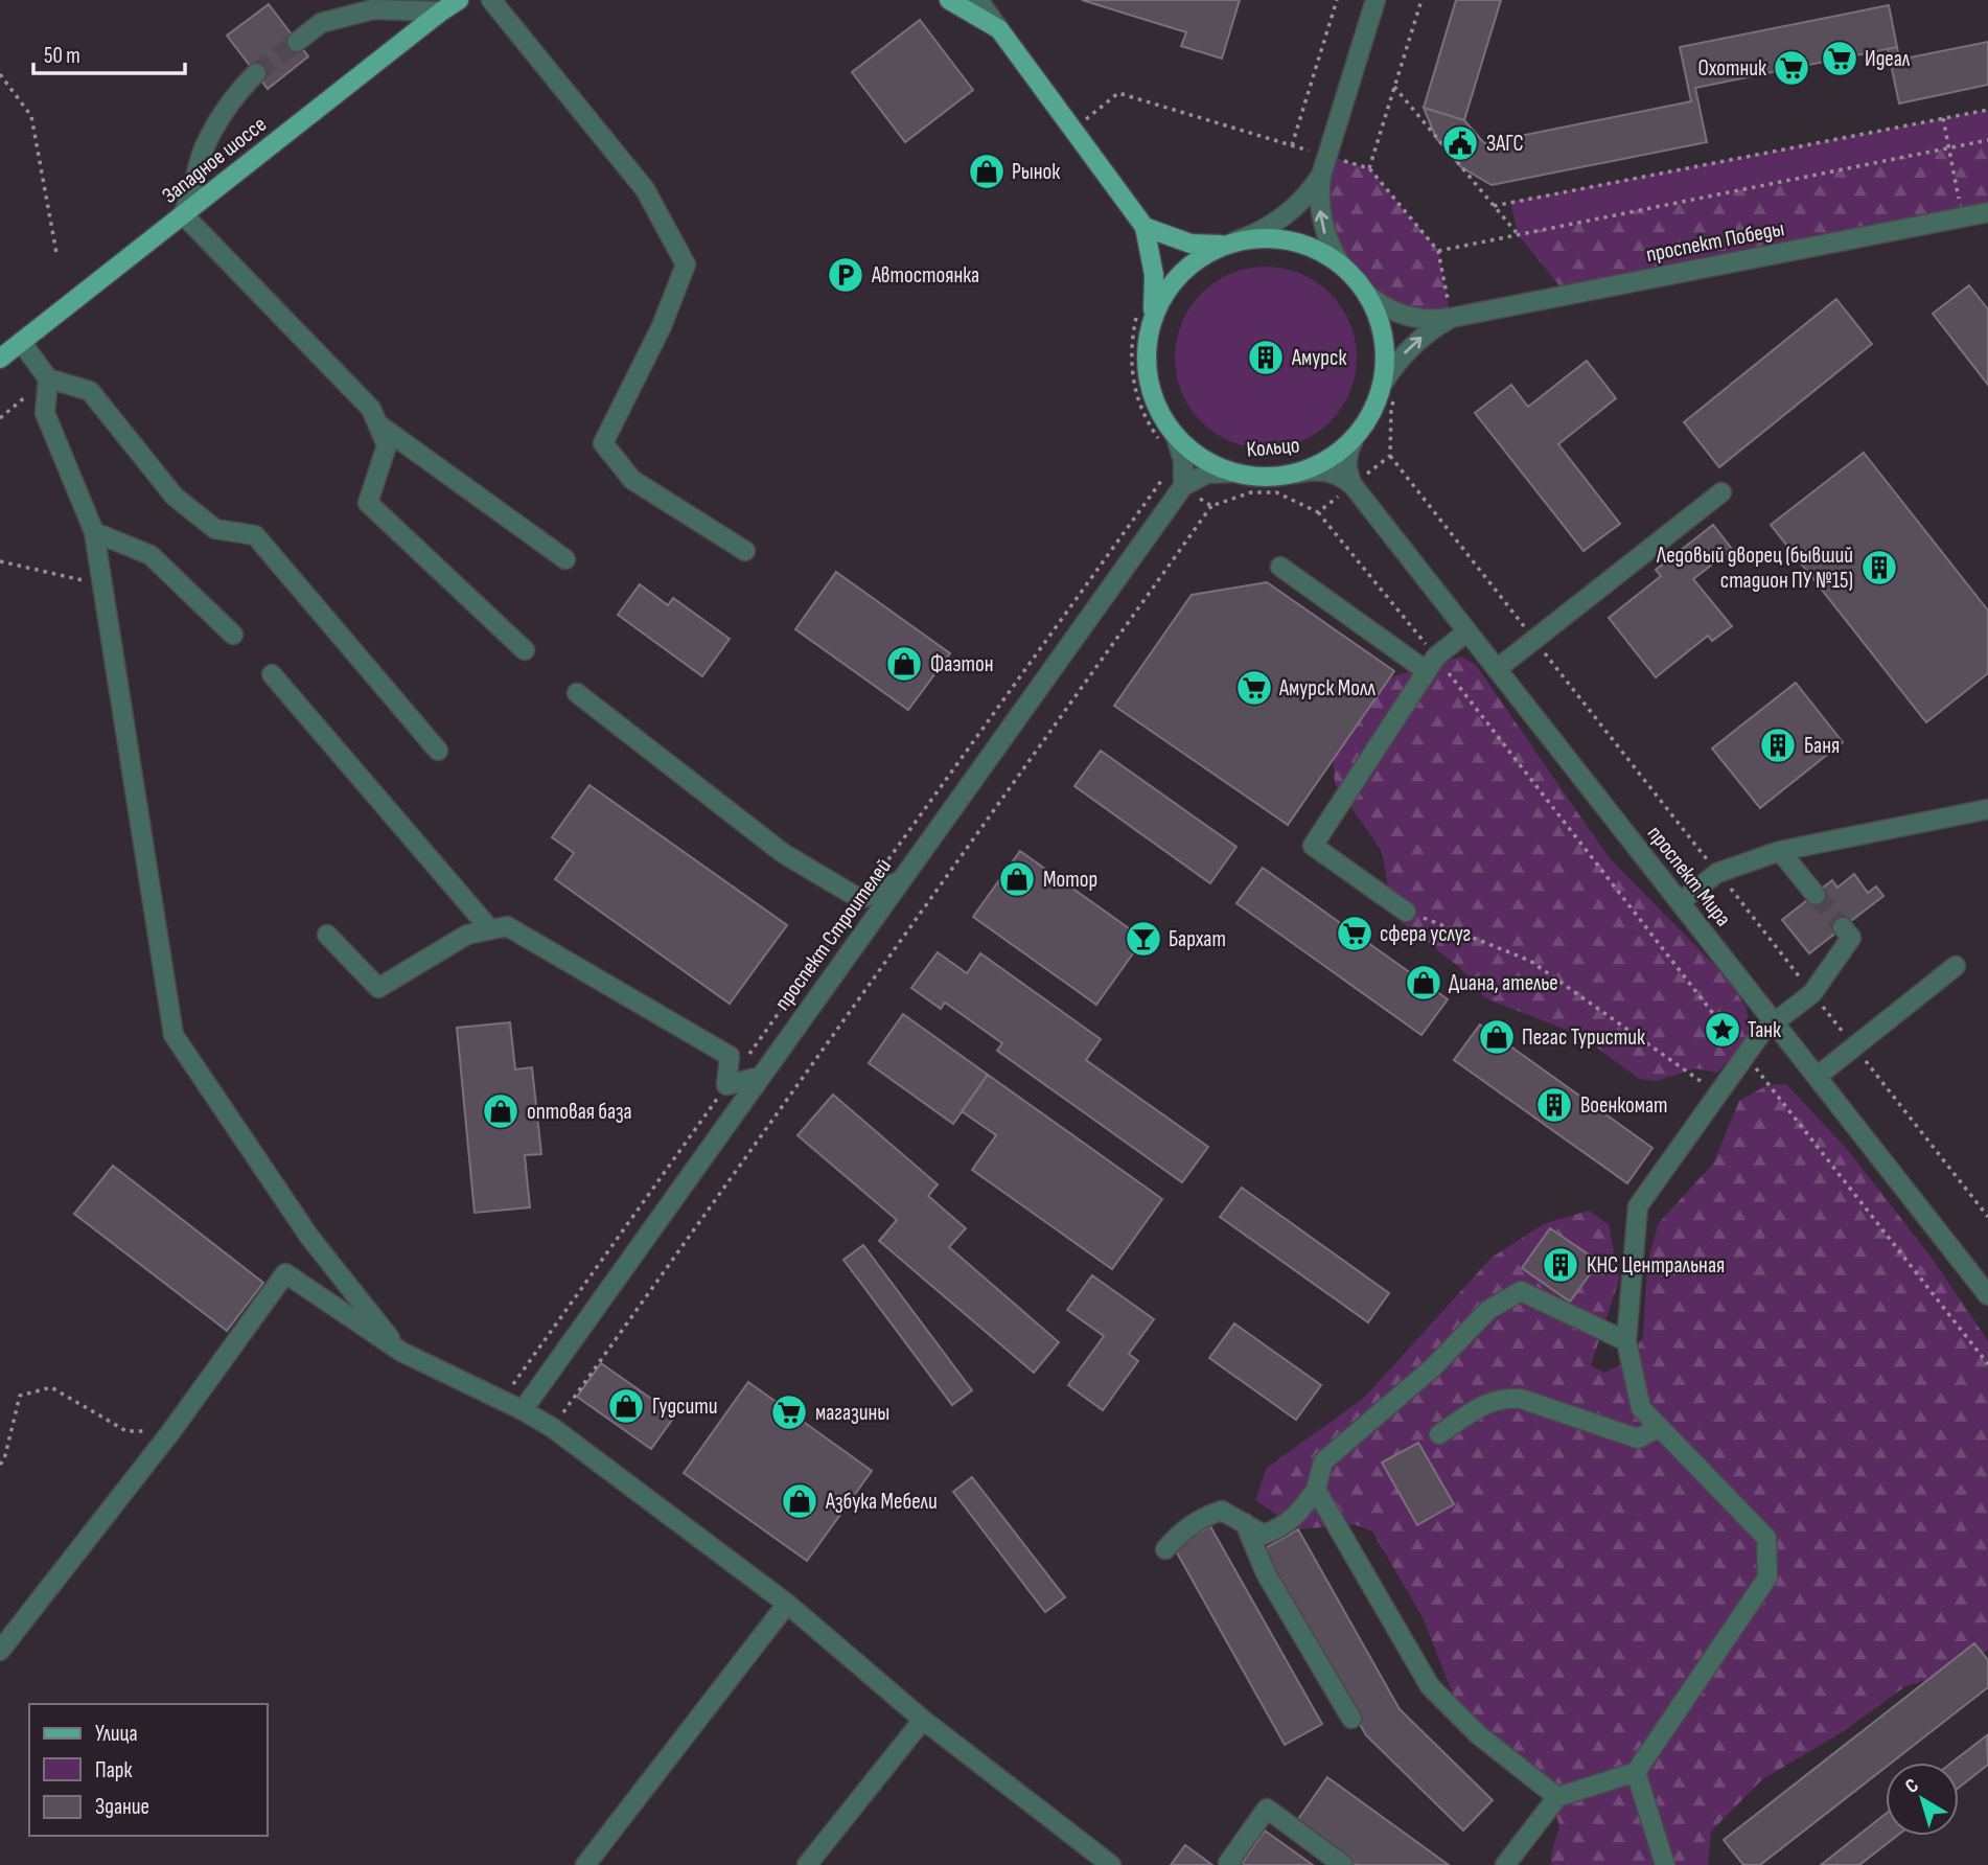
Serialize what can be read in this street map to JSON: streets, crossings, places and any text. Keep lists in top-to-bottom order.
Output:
{
  "streets": {
    "main road": ["Западное шоссе", "Кольцо"],
    "street": ["проспект Победы", "проспект Мира", "проспект Строителей"]
  },
  "places": {
    "supermarket": [
      "Идеал",
      "Охотник",
      "Амурск Молл",
      "сфера услуг",
      "магазины"
    ],
    "public building": ["ЗАГС"],
    "shop": [
      "Рынок",
      "Фаэтон",
      "Мотор",
      "Диана, ателье",
      "Пегас Туристик",
      "оптовая база",
      "Гудсити",
      "Азбука Мебели"
    ],
    "parking": ["Автостоянка"],
    "building": [
      "Амурск",
      "Ледовый дворец (бывший cтадион ПУ №15)",
      "Баня",
      "Военкомат",
      "КНС Центральная"
    ],
    "bar": ["Бархат"],
    "place": ["Танк"]
  },
  "legend": ["Улица", "Парк", "Здание"],
  "scale_bar": "50 m",
  "north": "top left"
}
